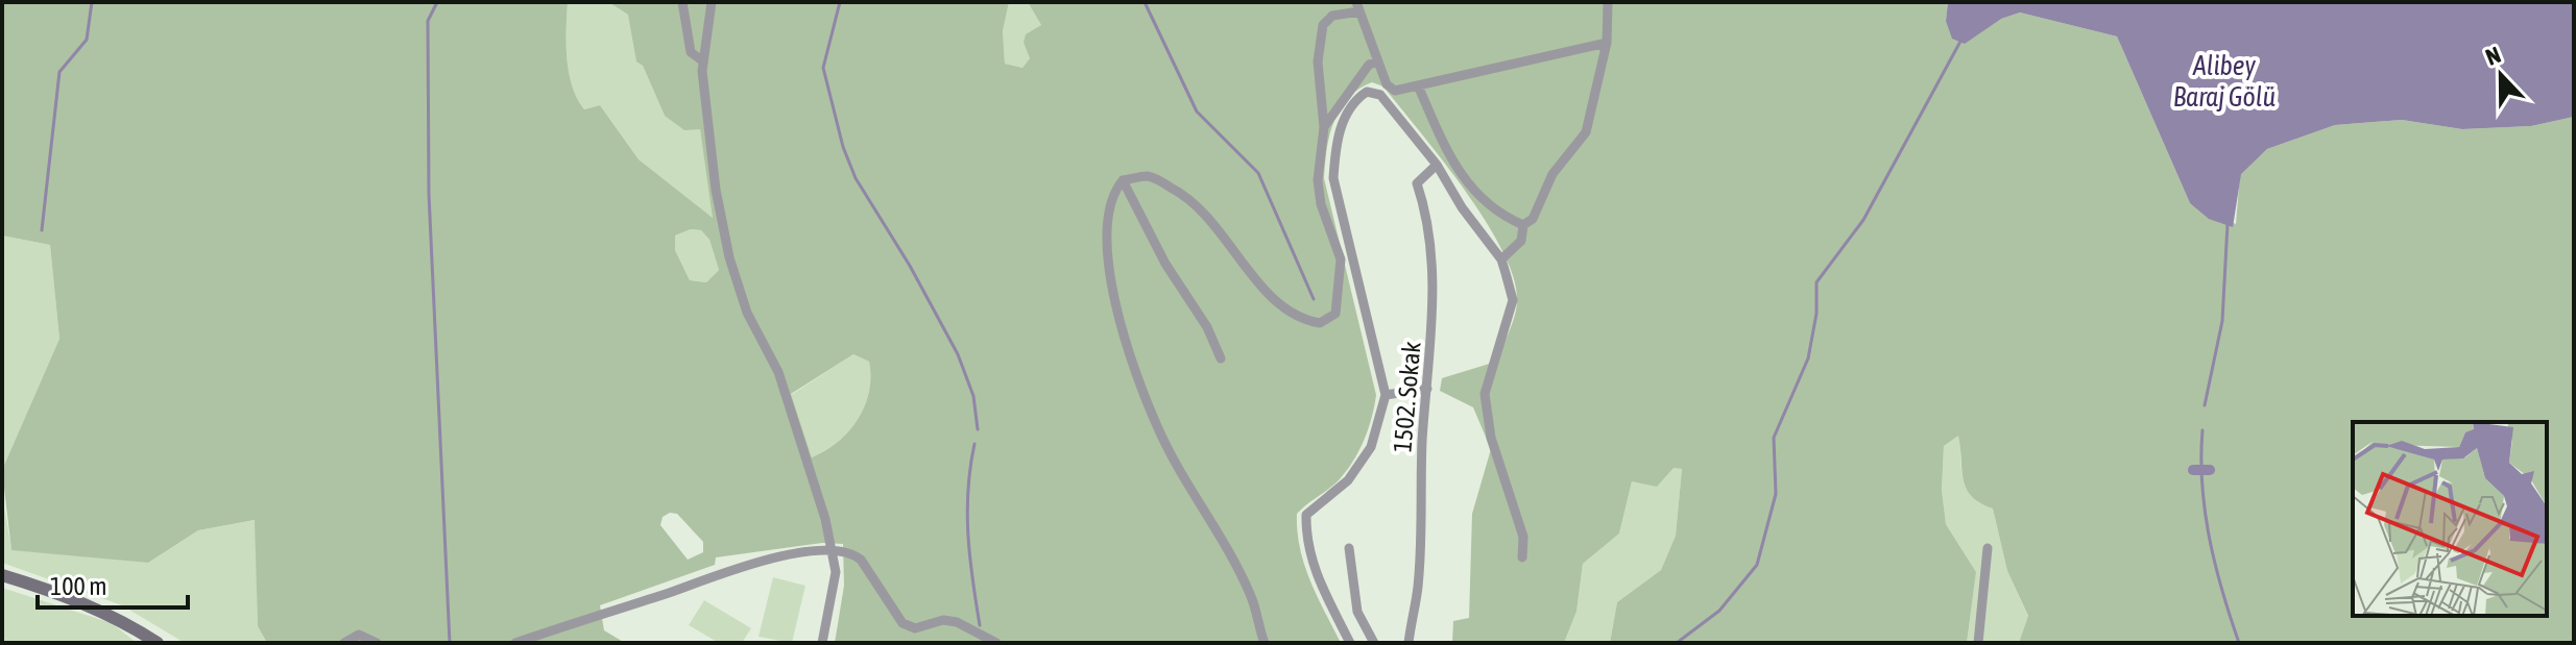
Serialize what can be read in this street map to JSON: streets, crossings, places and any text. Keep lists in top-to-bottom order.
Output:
{
  "streets": {
    "street": ["1502. Sokak"]
  },
  "water": ["Alibey Baraj Gölü"],
  "scale_bar": "100 m",
  "north": "top"
}
